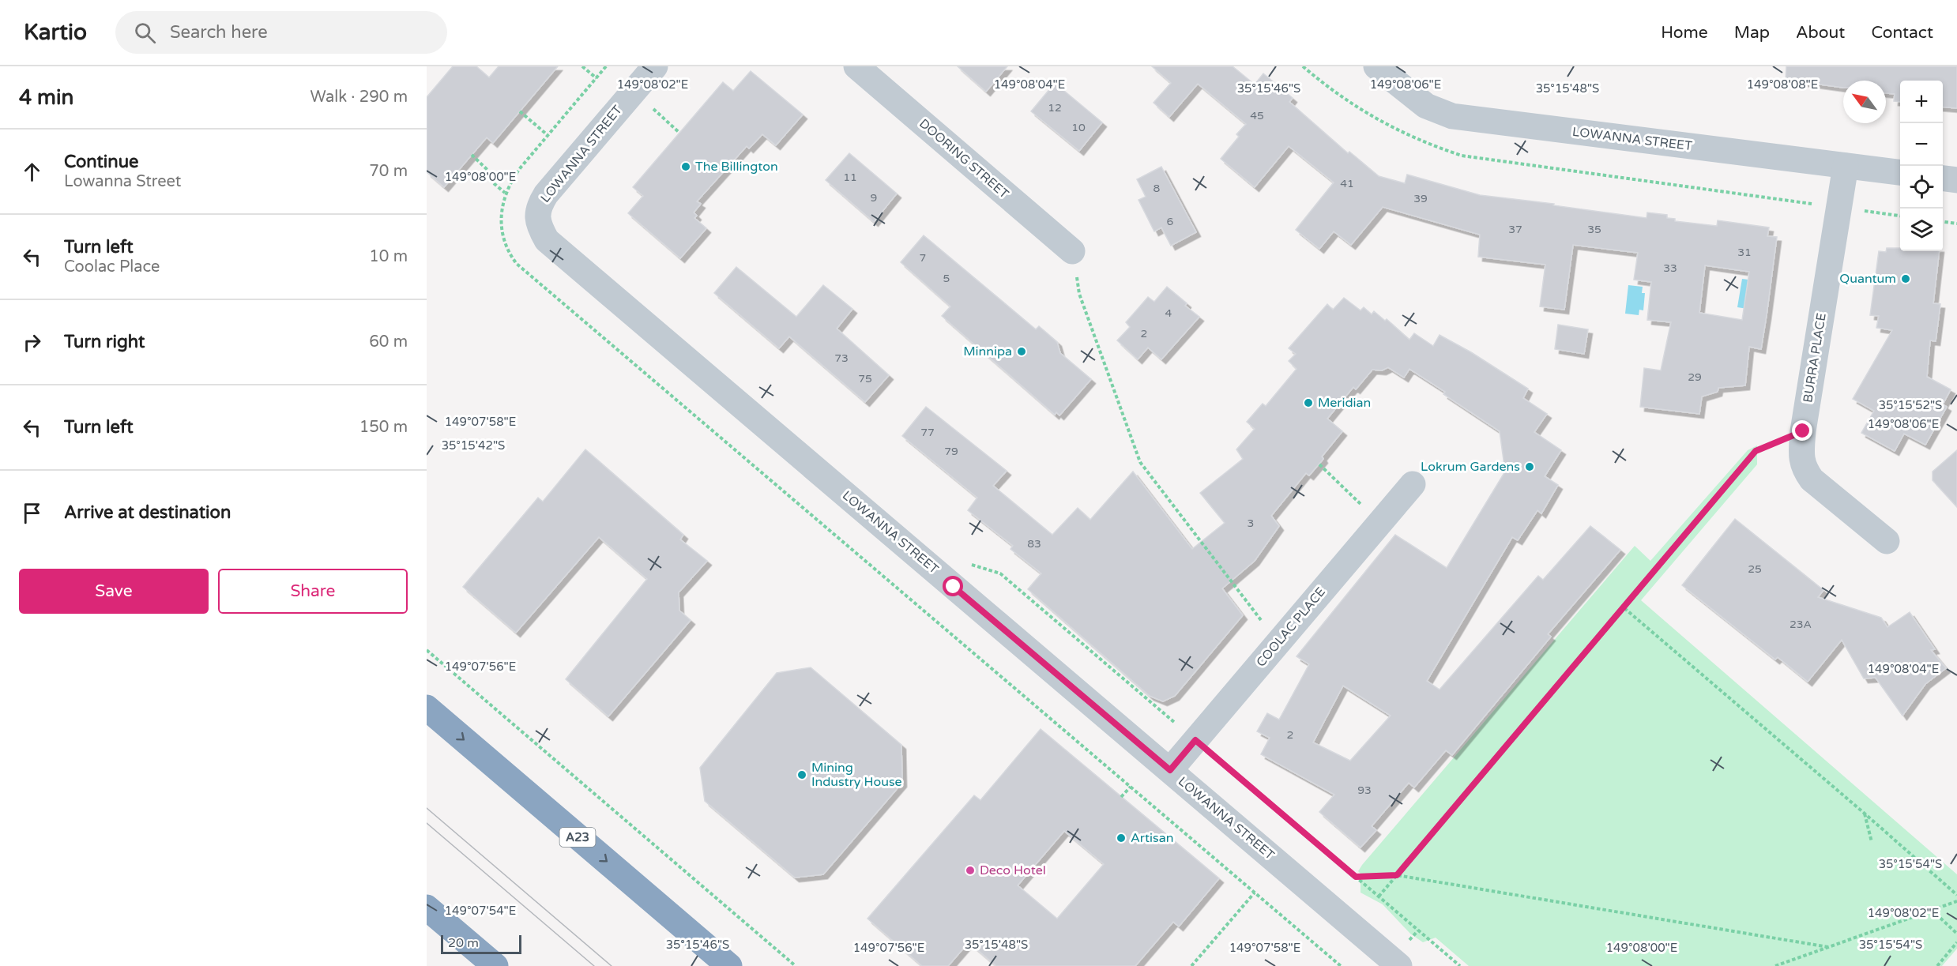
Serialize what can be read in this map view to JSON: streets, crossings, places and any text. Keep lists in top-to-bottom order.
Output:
{
  "streets": {
    "highway": ["A23"],
    "street": [
      "LOWANNA STREET",
      "DOORING STREET",
      "BURRA PLACE",
      "COOLAC PLACE"
    ]
  },
  "crossings": [
    ["LOWANNA STREET", "BURRA PLACE"],
    ["LOWANNA STREET", "COOLAC PLACE"]
  ],
  "places": [
    "The Billington",
    "Quantum",
    "Minnipa",
    "Meridian",
    "Lokrum Gardens",
    "Mining Industry House",
    "Artisan",
    "Deco Hotel"
  ],
  "house_numbers": [
    "12",
    "45",
    "10",
    "11",
    "41",
    "8",
    "9",
    "39",
    "6",
    "37",
    "35",
    "31",
    "7",
    "33",
    "5",
    "4",
    "2",
    "73",
    "29",
    "75",
    "77",
    "79",
    "3",
    "83",
    "25",
    "23A",
    "2",
    "93"
  ],
  "scale_bar": "20 m",
  "north": "top left",
  "page": {
    "header": "Kartio",
    "search": "Search here",
    "nav": [
      "Home",
      "Map",
      "About",
      "Contact"
    ],
    "heading": ["4 min", "Walk · 290 m"],
    "map_buttons": ["+", "−"],
    "list": [
      ["Continue", "Lowanna Street", "70 m"],
      ["Turn left", "Coolac Place", "10 m"],
      ["Turn right", "60 m"],
      ["Turn left", "150 m"],
      "Arrive at destination"
    ],
    "buttons": ["Save", "Share"],
    "scale": "20 m"
  },
  "coordinates": [
    "149°08'02\"E",
    "149°08'04\"E",
    "149°08'06\"E",
    "149°08'08\"E",
    "35°15'46\"S",
    "35°15'48\"S",
    "149°08'00\"E",
    "35°15'52\"S",
    "149°07'58\"E",
    "35°15'42\"S",
    "149°07'56\"E",
    "35°15'54\"S",
    "149°07'54\"E"
  ]
}
